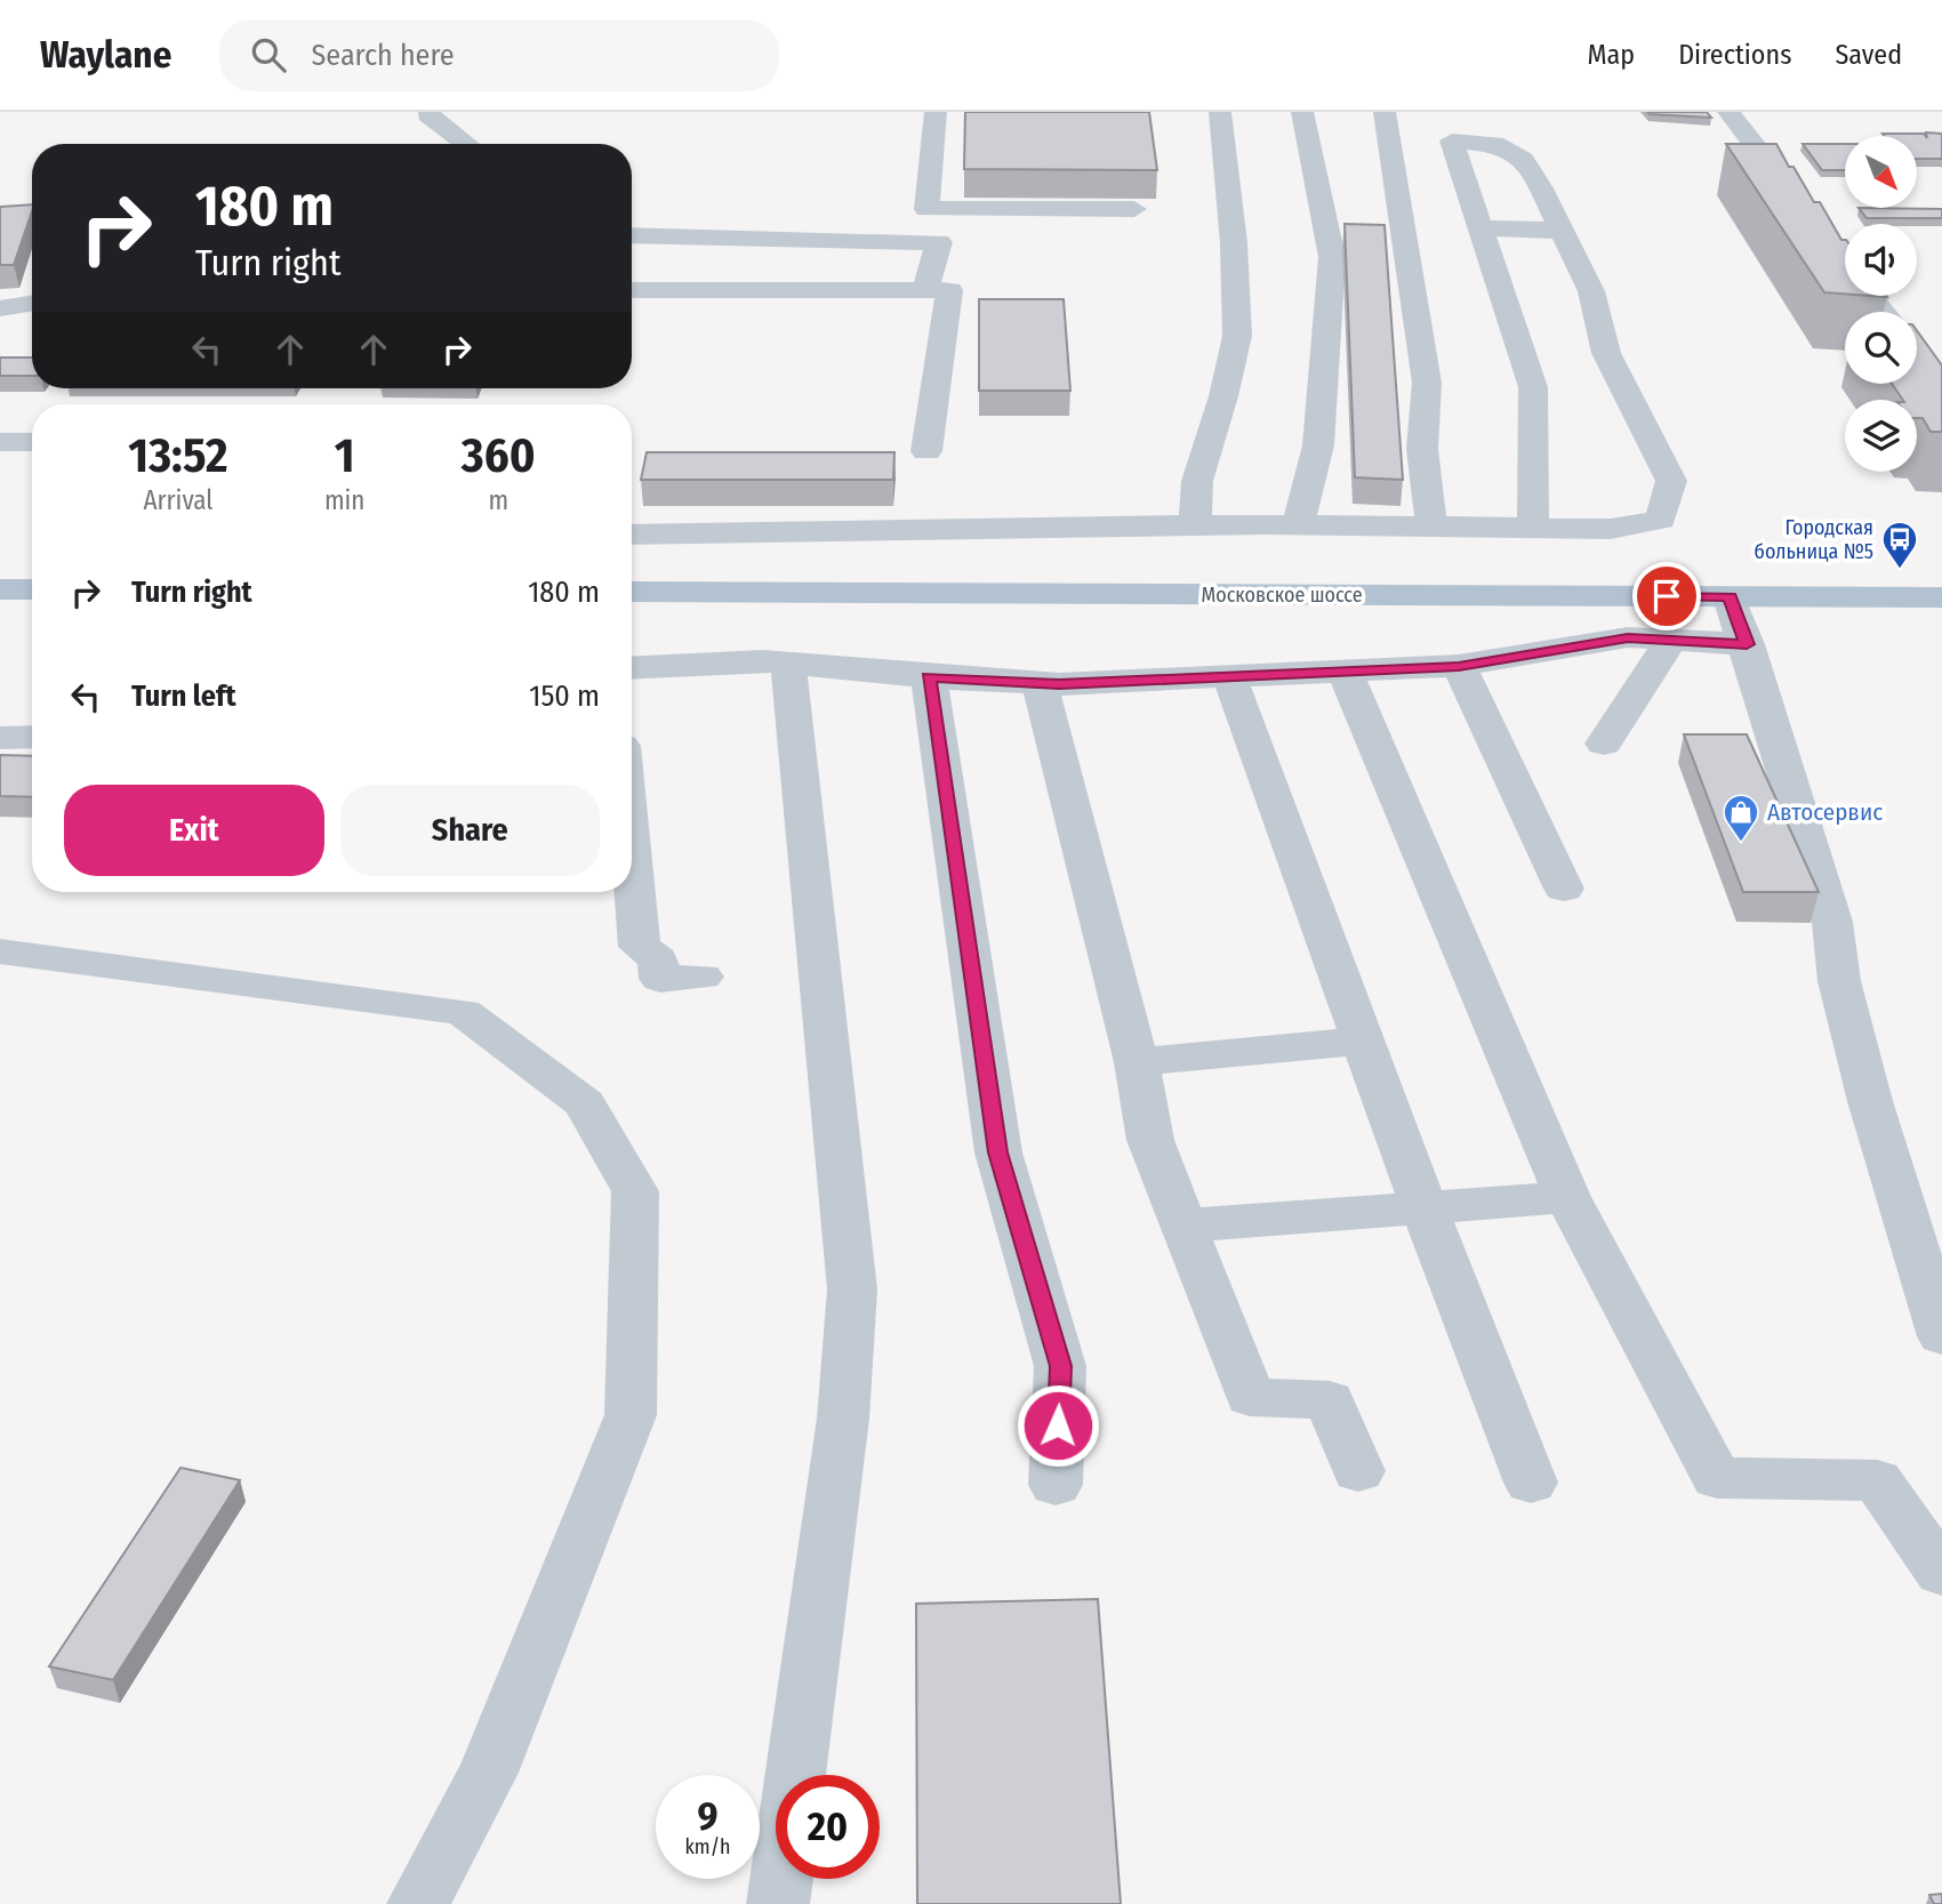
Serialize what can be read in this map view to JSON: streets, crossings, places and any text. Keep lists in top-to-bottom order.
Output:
{
  "streets": {
    "main road": ["Московское шоссе"]
  },
  "places": {
    "bus stop": ["Городская больница №5"],
    "shop": ["Автосервис"]
  },
  "north": "bottom right",
  "page": {
    "header": "Waylane",
    "search": "Search here",
    "nav": ["Map", "Directions", "Saved"],
    "turn": ["180 m", "Turn right"],
    "eta": [
      "13:52",
      "Arrival",
      "1",
      "min",
      "360",
      "m"
    ],
    "list": [
      {
        "name": "Turn right",
        "value": "180 m"
      },
      {
        "name": "Turn left",
        "value": "150 m"
      }
    ],
    "buttons": ["Exit", "Share"],
    "speed": "9 km/h",
    "limit": "20"
  }
}
